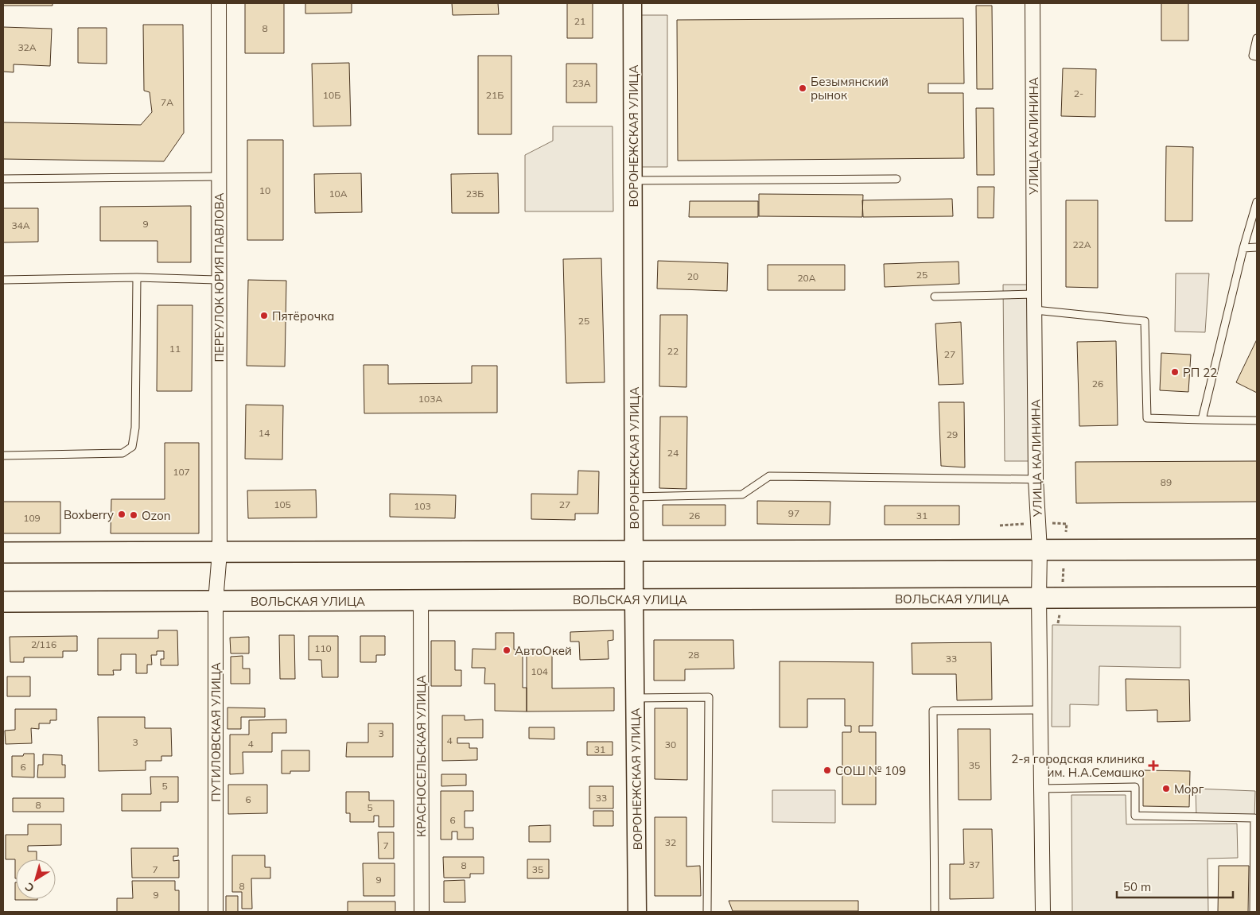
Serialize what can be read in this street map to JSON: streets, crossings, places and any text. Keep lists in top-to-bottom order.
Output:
{
  "streets": {
    "main road": ["ВОЛЬСКАЯ УЛИЦА"],
    "street": [
      "ВОРОНЕЖСКАЯ УЛИЦА",
      "УЛИЦА КАЛИНИНА",
      "ПЕРЕУЛОК ЮРИЯ ПАВЛОВА",
      "ПУТИЛОВСКАЯ УЛИЦА",
      "КРАСНОСЕЛЬСКАЯ УЛИЦА"
    ]
  },
  "crossings": [
    ["ВОРОНЕЖСКАЯ УЛИЦА", "ВОЛЬСКАЯ УЛИЦА"],
    ["УЛИЦА КАЛИНИНА", "ВОЛЬСКАЯ УЛИЦА"],
    ["ПЕРЕУЛОК ЮРИЯ ПАВЛОВА", "ПУТИЛОВСКАЯ УЛИЦА"],
    ["ВОЛЬСКАЯ УЛИЦА", "ПУТИЛОВСКАЯ УЛИЦА"],
    ["ВОЛЬСКАЯ УЛИЦА", "КРАСНОСЕЛЬСКАЯ УЛИЦА"]
  ],
  "places": {
    "other": [
      "Безымянский рынок",
      "Пятёрочка",
      "РП 22",
      "Boxberry",
      "Ozon",
      "АвтоОкей",
      "СОШ № 109",
      "Морг"
    ],
    "health": ["2-я городская клиника им. Н.А.Семашко"]
  },
  "house_numbers": [
    "21",
    "8",
    "32А",
    "23А",
    "2-",
    "10Б",
    "21Б",
    "7А",
    "10",
    "10А",
    "23Б",
    "9",
    "34А",
    "22А",
    "25",
    "20",
    "20А",
    "25",
    "11",
    "22",
    "27",
    "26",
    "103А",
    "14",
    "29",
    "24",
    "107",
    "89",
    "105",
    "27",
    "103",
    "97",
    "26",
    "31",
    "109",
    "2/116",
    "110",
    "28",
    "33",
    "104",
    "3",
    "4",
    "3",
    "4",
    "30",
    "31",
    "35",
    "6",
    "5",
    "33",
    "6",
    "8",
    "5",
    "6",
    "32",
    "7",
    "37",
    "8",
    "7",
    "35",
    "9",
    "8",
    "9"
  ],
  "scale_bar": "50 m",
  "north": "bottom left"
}
